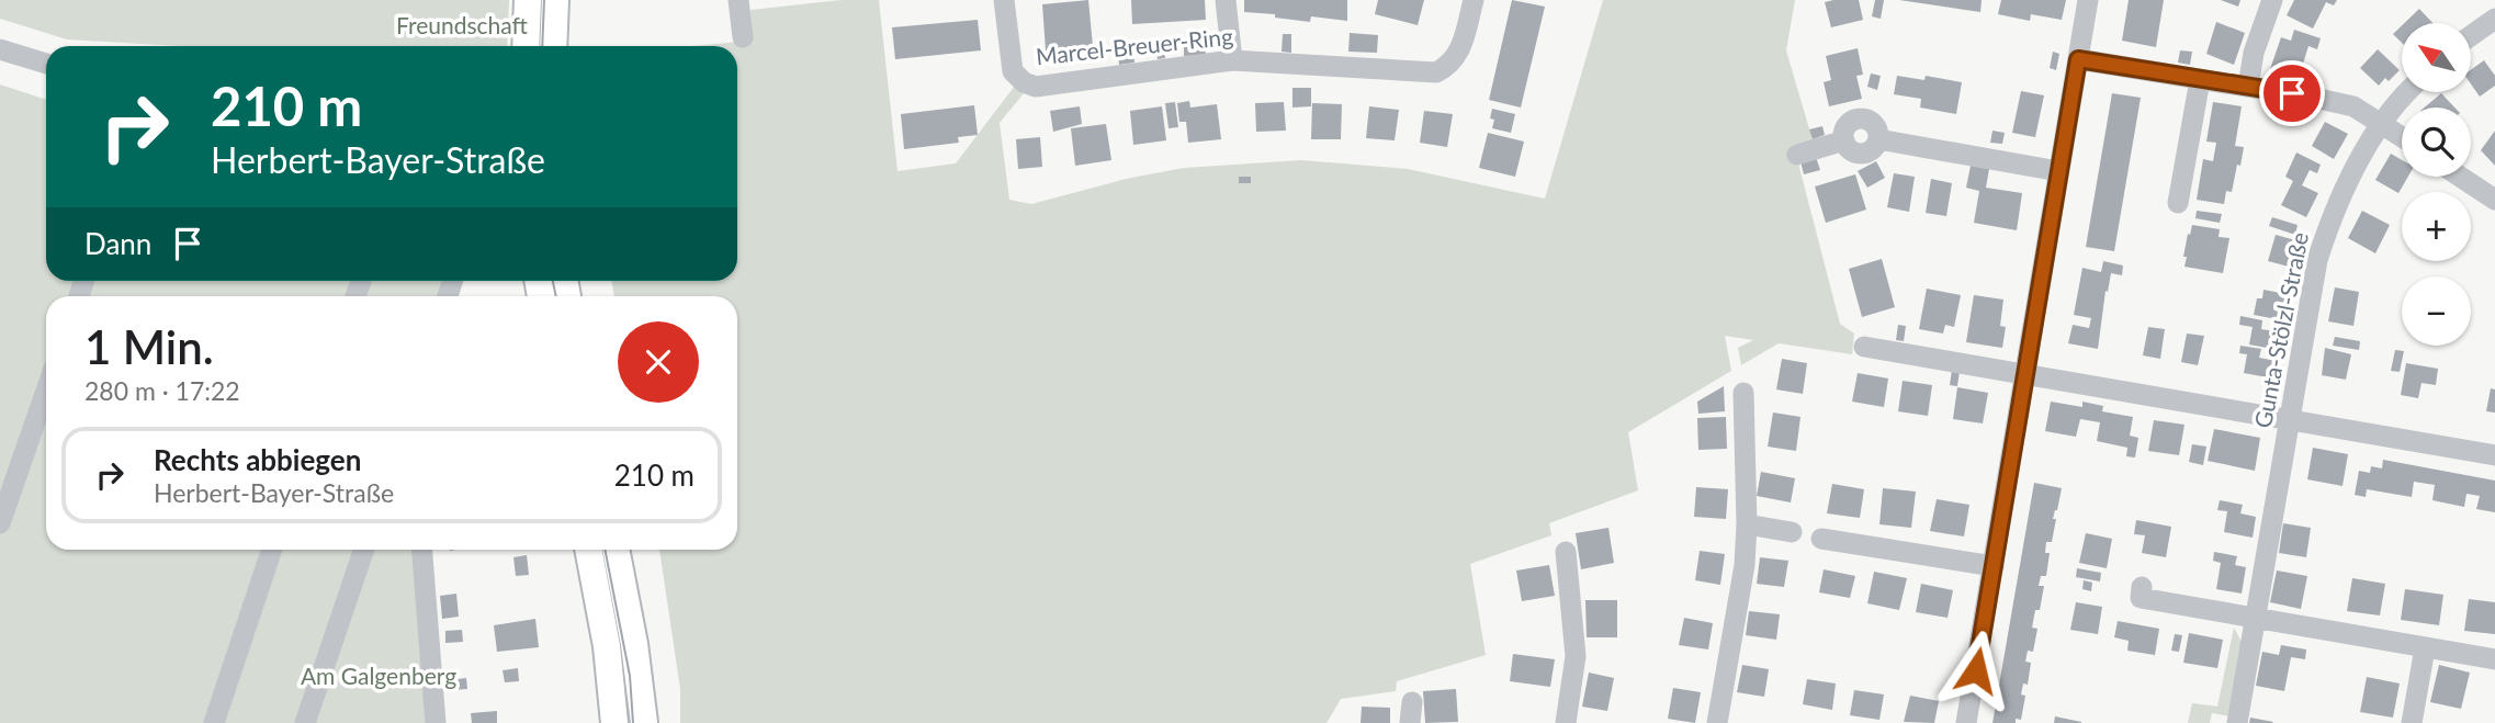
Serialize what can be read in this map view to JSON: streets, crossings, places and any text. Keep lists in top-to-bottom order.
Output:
{
  "streets": {
    "street": ["Marcel-Breuer-Ring", "Gunta-Stölzl-Straße"]
  },
  "parks": ["Freundschaft", "Am Galgenberg"],
  "north": "top left",
  "page": {
    "map_buttons": ["+", "−"],
    "turn": ["210 m", "Herbert-Bayer-Straße"],
    "then": "Dann",
    "heading": ["1 Min.", "280 m · 17:22"],
    "list": [
      {
        "name": "Rechts abbiegen",
        "note": "Herbert-Bayer-Straße",
        "value": "210 m"
      }
    ]
  }
}
